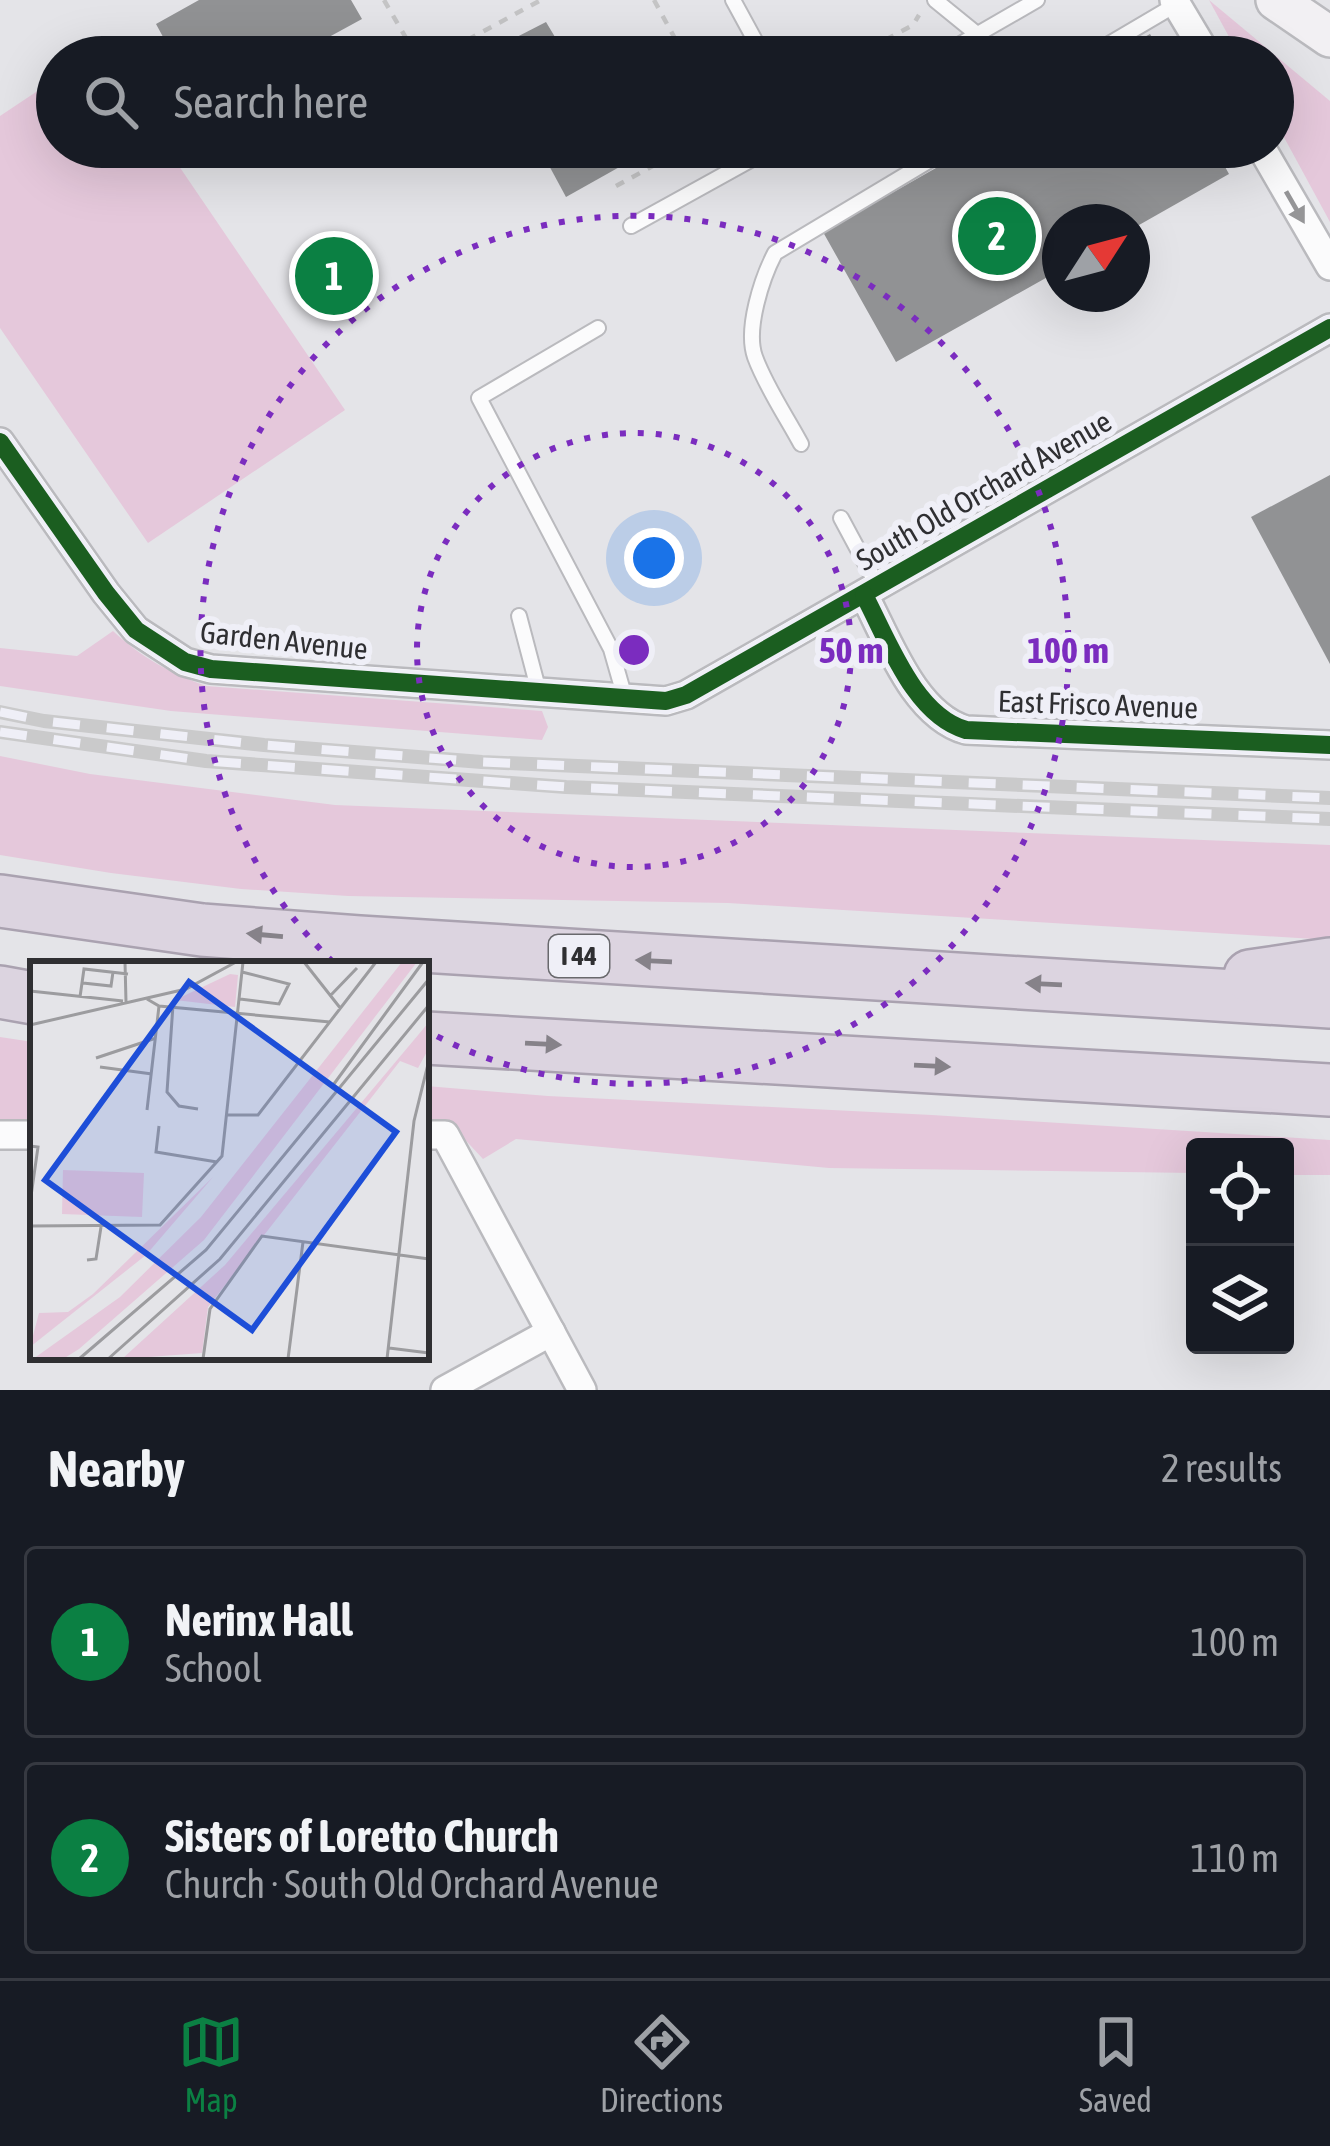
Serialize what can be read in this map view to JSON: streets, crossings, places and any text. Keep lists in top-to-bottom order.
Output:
{
  "streets": {
    "highway": ["I 44"],
    "street": ["South Old Orchard Avenue", "Garden Avenue", "East Frisco Avenue"]
  },
  "crossings": [
    ["South Old Orchard Avenue", "Garden Avenue"],
    ["South Old Orchard Avenue", "East Frisco Avenue"]
  ],
  "north": "top right",
  "page": {
    "search": "Search here",
    "pins": ["2", "1"],
    "heading": ["Nearby", "2 results"],
    "list": [
      {
        "mark": "1",
        "name": "Nerinx Hall",
        "note": "School",
        "value": "100 m"
      },
      {
        "mark": "2",
        "name": "Sisters of Loretto Church",
        "note": "Church · South Old Orchard Avenue",
        "value": "110 m"
      }
    ],
    "nav": ["Map", "Directions", "Saved"]
  },
  "rings": ["50 m", "100 m"]
}
